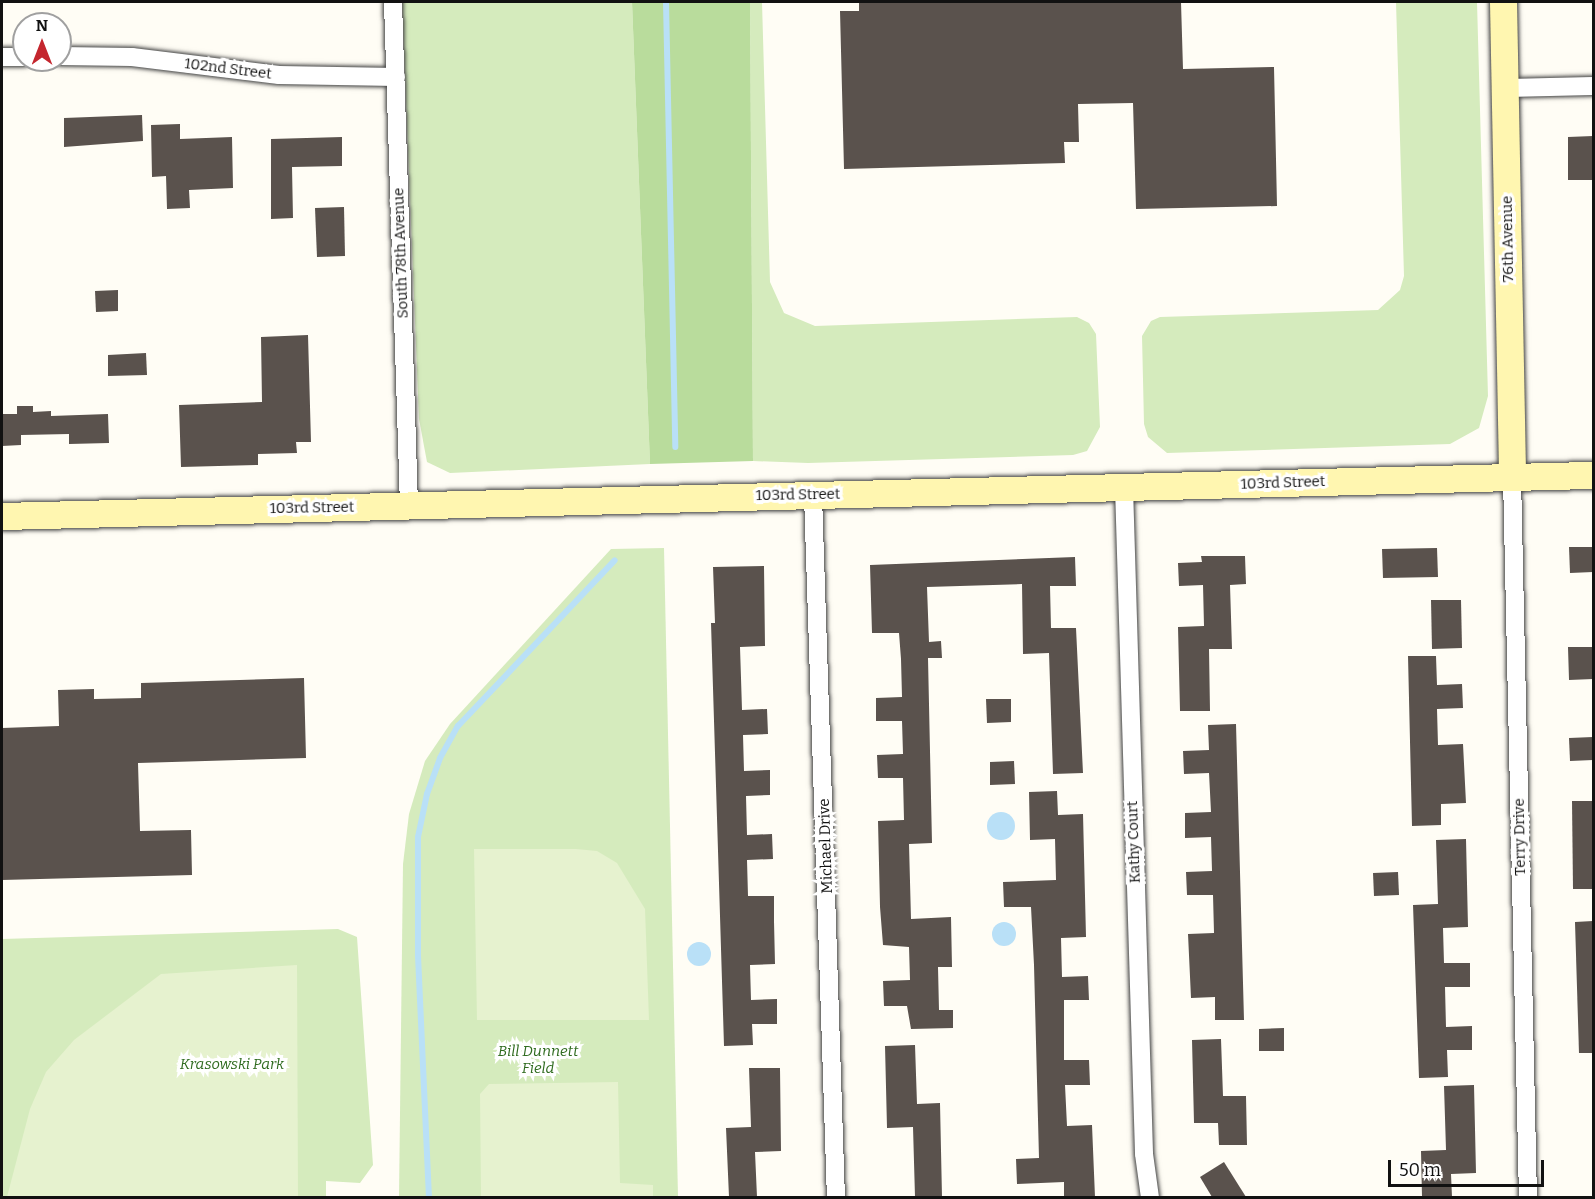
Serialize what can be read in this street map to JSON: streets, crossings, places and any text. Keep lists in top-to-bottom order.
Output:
{
  "streets": {
    "street": [
      "102nd Street",
      "76th Avenue",
      "South 78th Avenue",
      "103rd Street",
      "Terry Drive",
      "Kathy Court",
      "Michael Drive"
    ]
  },
  "crossings": [
    ["102nd Street", "South 78th Avenue"],
    ["76th Avenue", "103rd Street"],
    ["76th Avenue", "Terry Drive"],
    ["South 78th Avenue", "103rd Street"],
    ["103rd Street", "Terry Drive"],
    ["103rd Street", "Kathy Court"],
    ["103rd Street", "Michael Drive"]
  ],
  "parks": ["Bill Dunnett Field", "Krasowski Park"],
  "scale_bar": "50 m",
  "north": "top"
}
